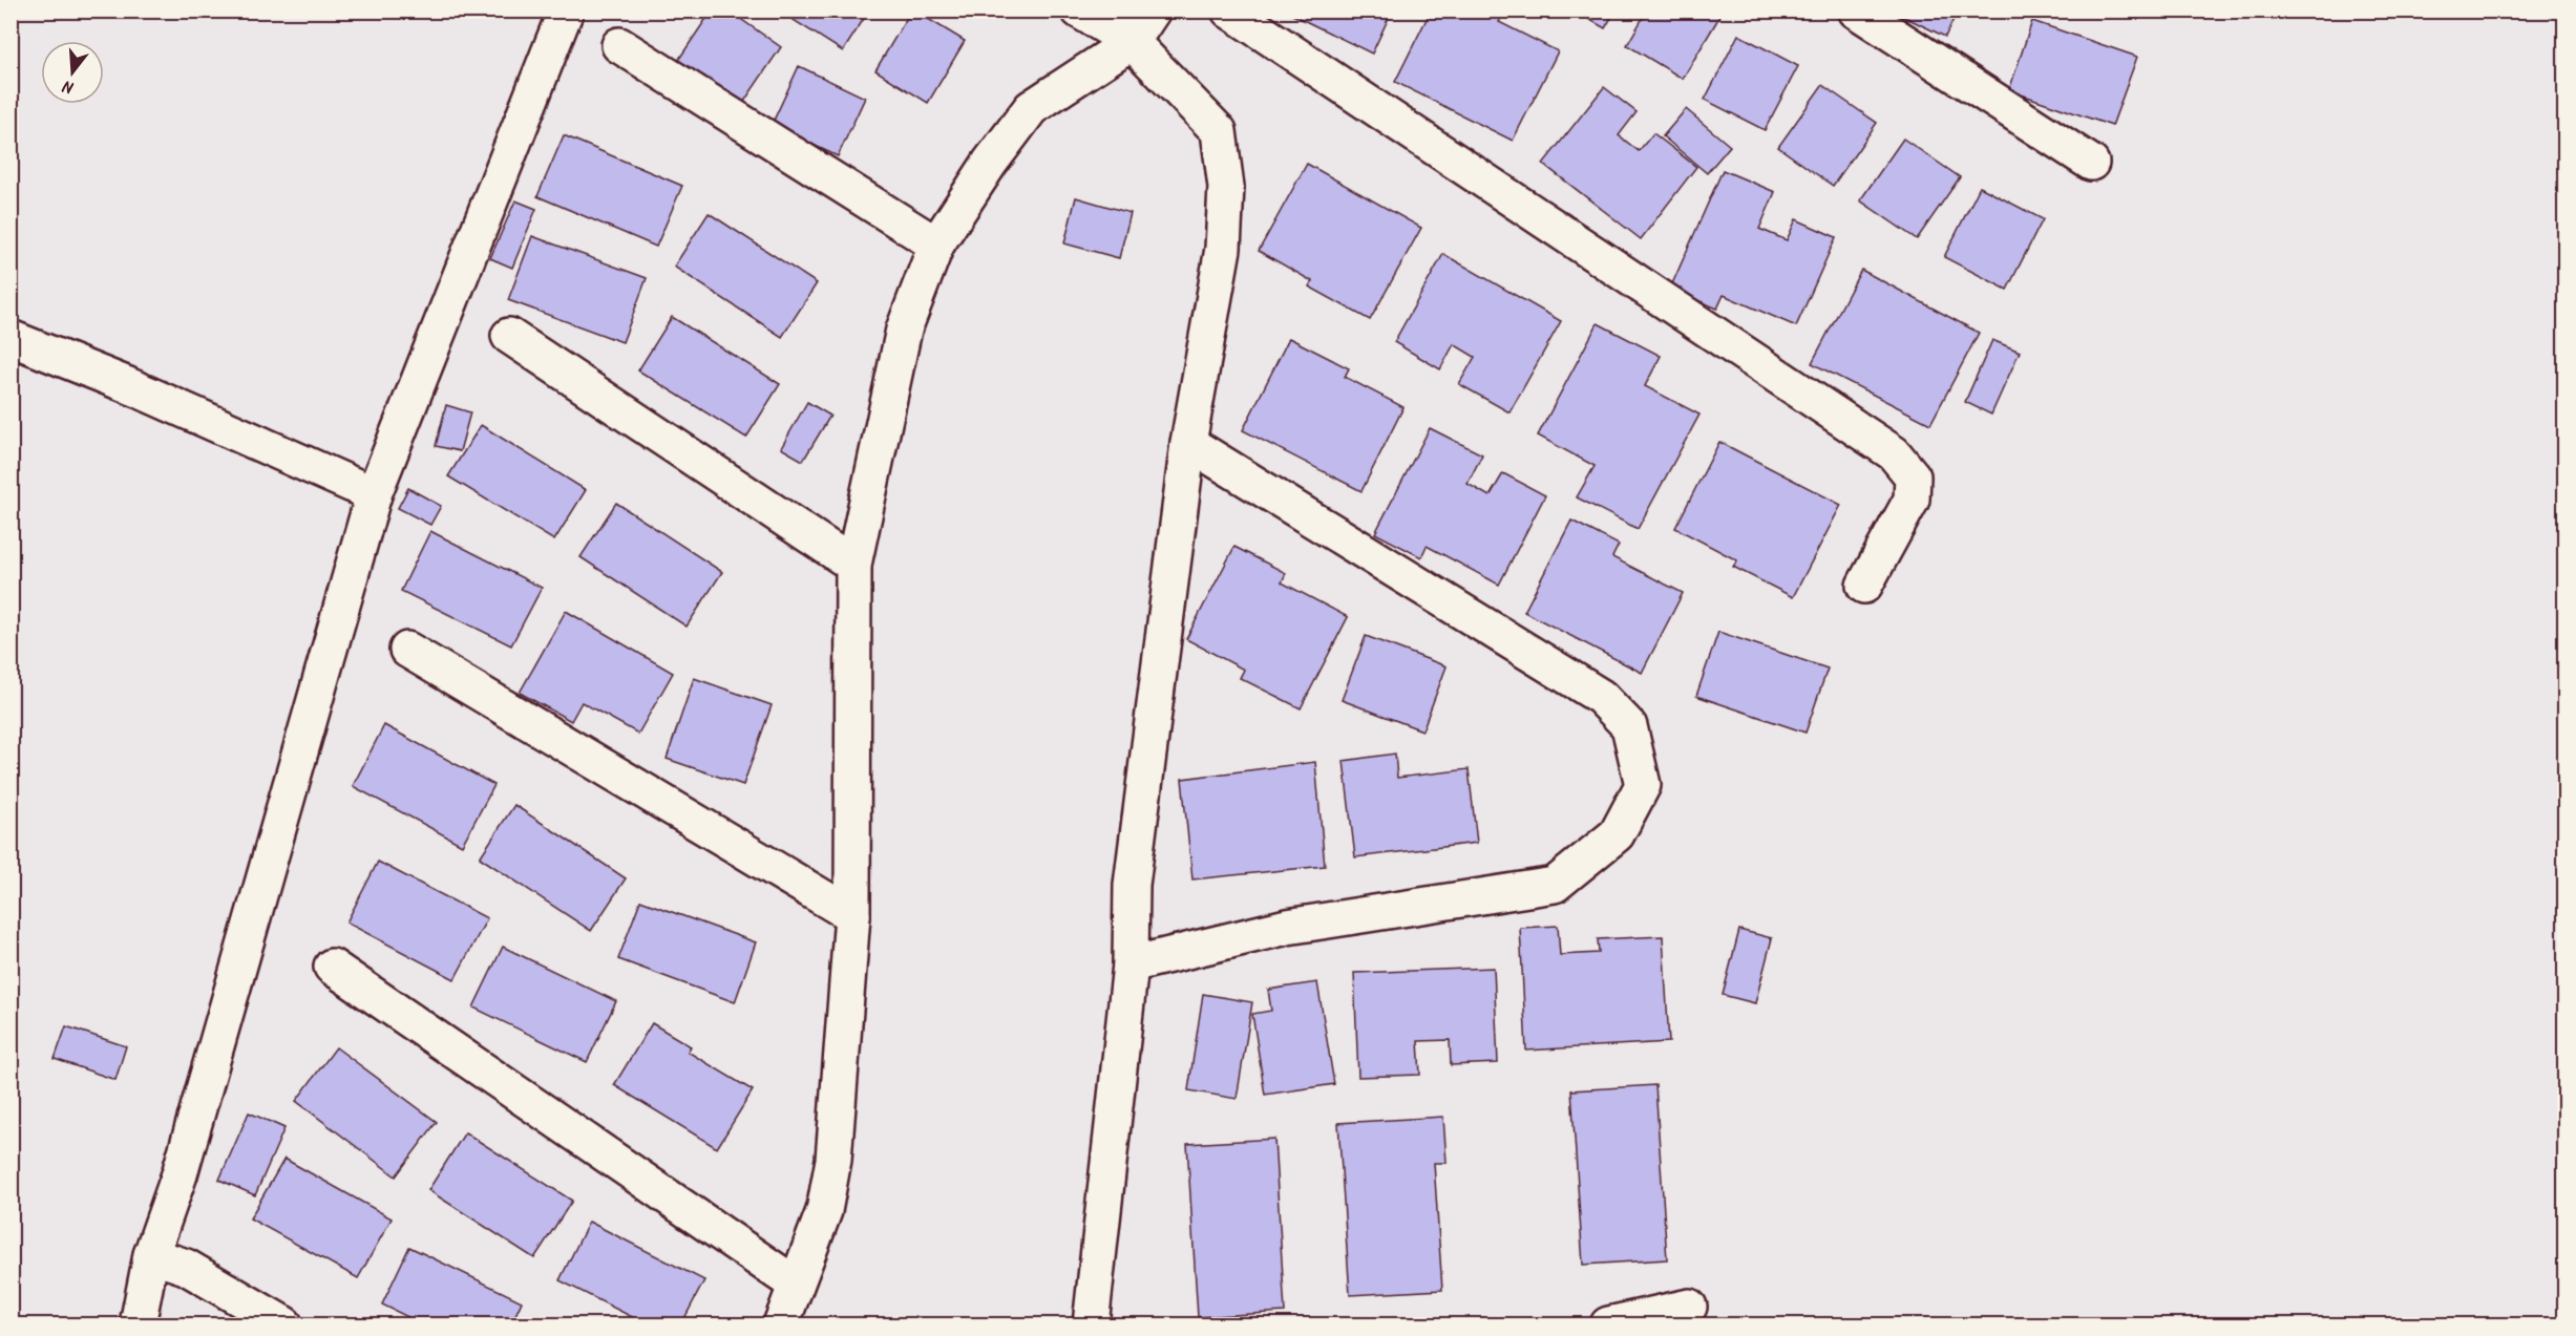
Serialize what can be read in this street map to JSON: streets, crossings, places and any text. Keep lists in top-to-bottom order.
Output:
{
  "north": "bottom"
}
